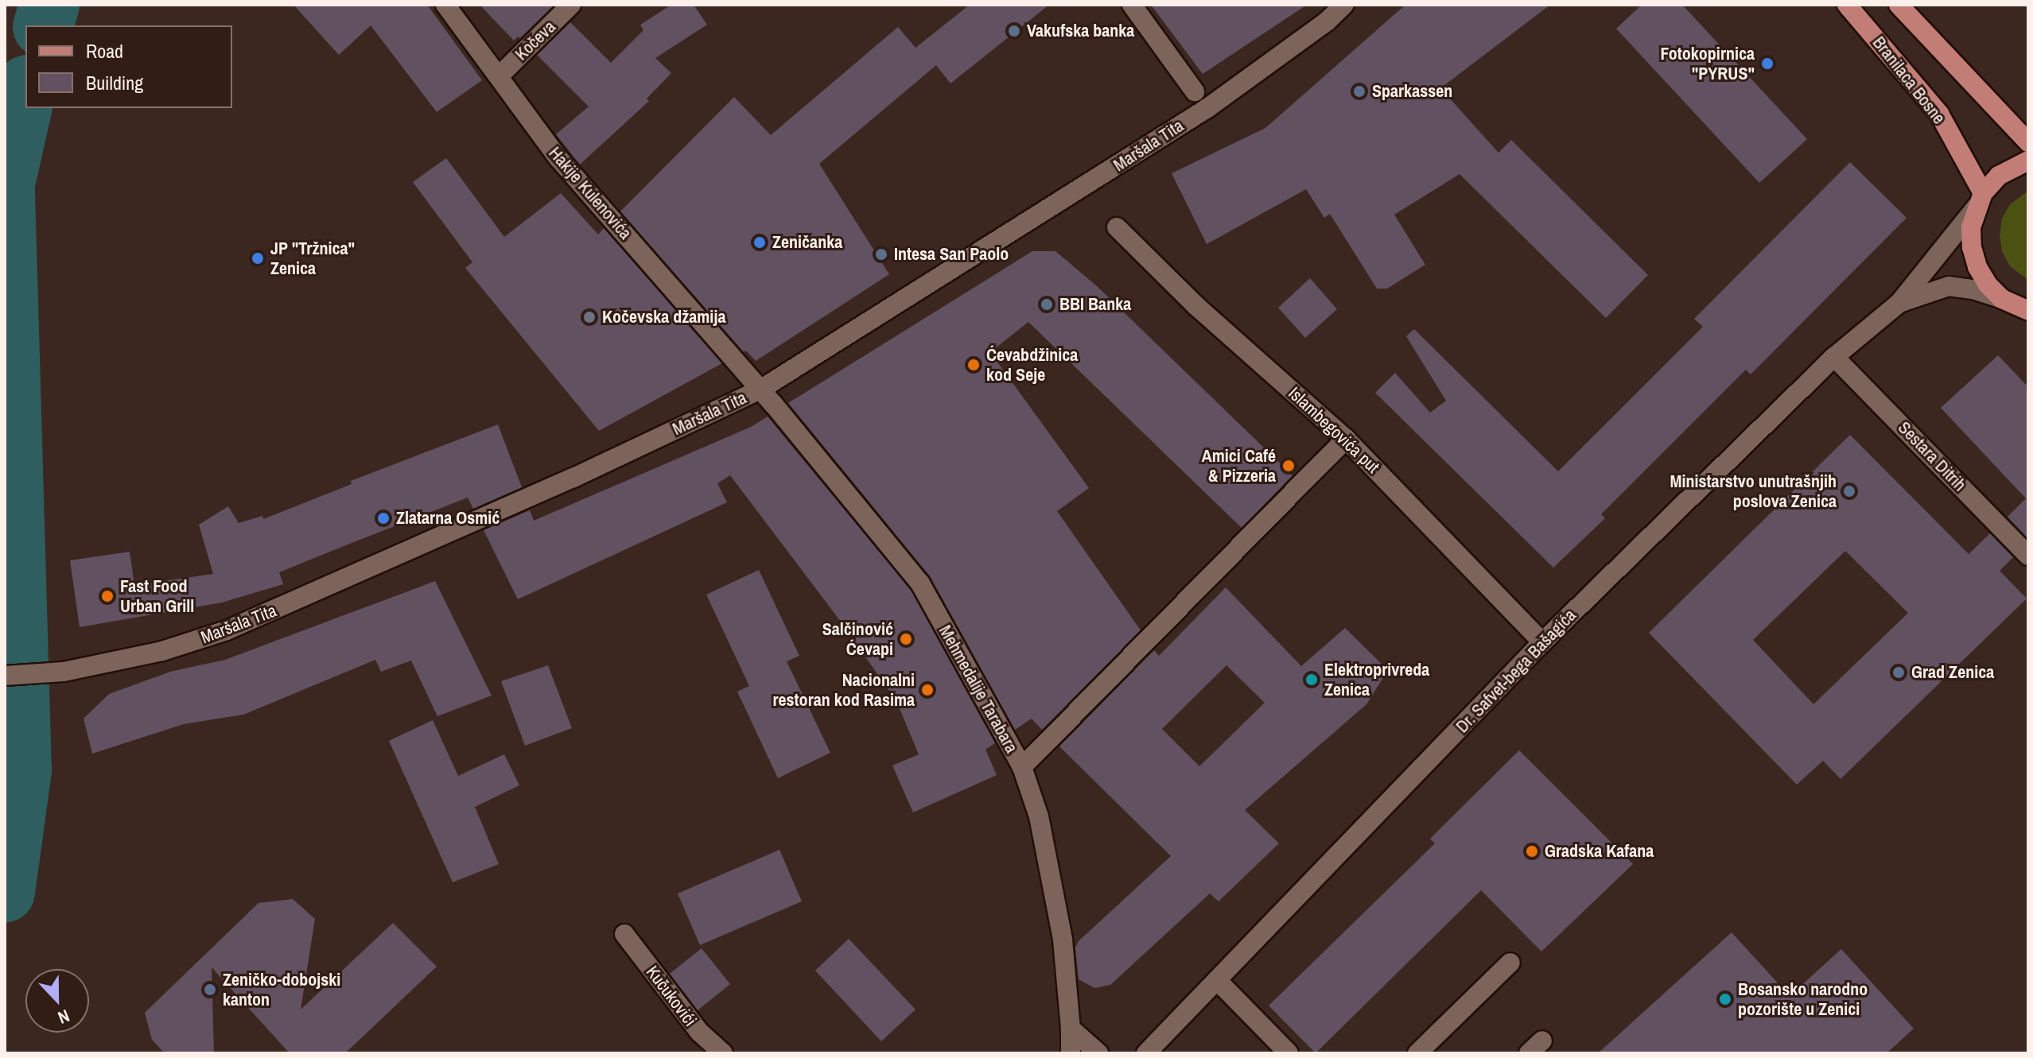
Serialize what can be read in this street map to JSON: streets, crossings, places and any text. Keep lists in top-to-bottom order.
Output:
{
  "streets": {
    "main road": ["Branilaca Bosne"],
    "street": [
      "Kočeva",
      "Maršala Tita",
      "Hakije Kulenovića",
      "Islambegovića put",
      "Sestara Ditrih",
      "Dr. Safvet-bega Bašagića",
      "Mehmedalije Tarabara",
      "Kučukovići"
    ]
  },
  "crossings": [
    ["Kočeva", "Hakije Kulenovića"],
    ["Branilaca Bosne", "Dr. Safvet-bega Bašagića"],
    ["Maršala Tita", "Mehmedalije Tarabara"],
    ["Hakije Kulenovića", "Mehmedalije Tarabara"],
    ["Islambegovića put", "Dr. Safvet-bega Bašagića"],
    ["Sestara Ditrih", "Dr. Safvet-bega Bašagića"]
  ],
  "places": [
    "Vakufska banka",
    "Fotokopirnica \"PYRUS\"",
    "Sparkassen",
    "Zeničanka",
    "Intesa San Paolo",
    "JP \"Tržnica\" Zenica",
    "BBI Banka",
    "Kočevska džamija",
    "Ćevabdžinica kod Seje",
    "Amici Café & Pizzeria",
    "Ministarstvo unutrašnjih poslova Zenica",
    "Zlatarna Osmić",
    "Fast Food Urban Grill",
    "Salčinović Ćevapi",
    "Grad Zenica",
    "Elektroprivreda Zenica",
    "Nacionalni restoran kod Rasima",
    "Gradska Kafana",
    "Zeničko-dobojski kanton",
    "Bosansko narodno pozorište u Zenici"
  ],
  "legend": ["Road", "Building"],
  "north": "bottom"
}
